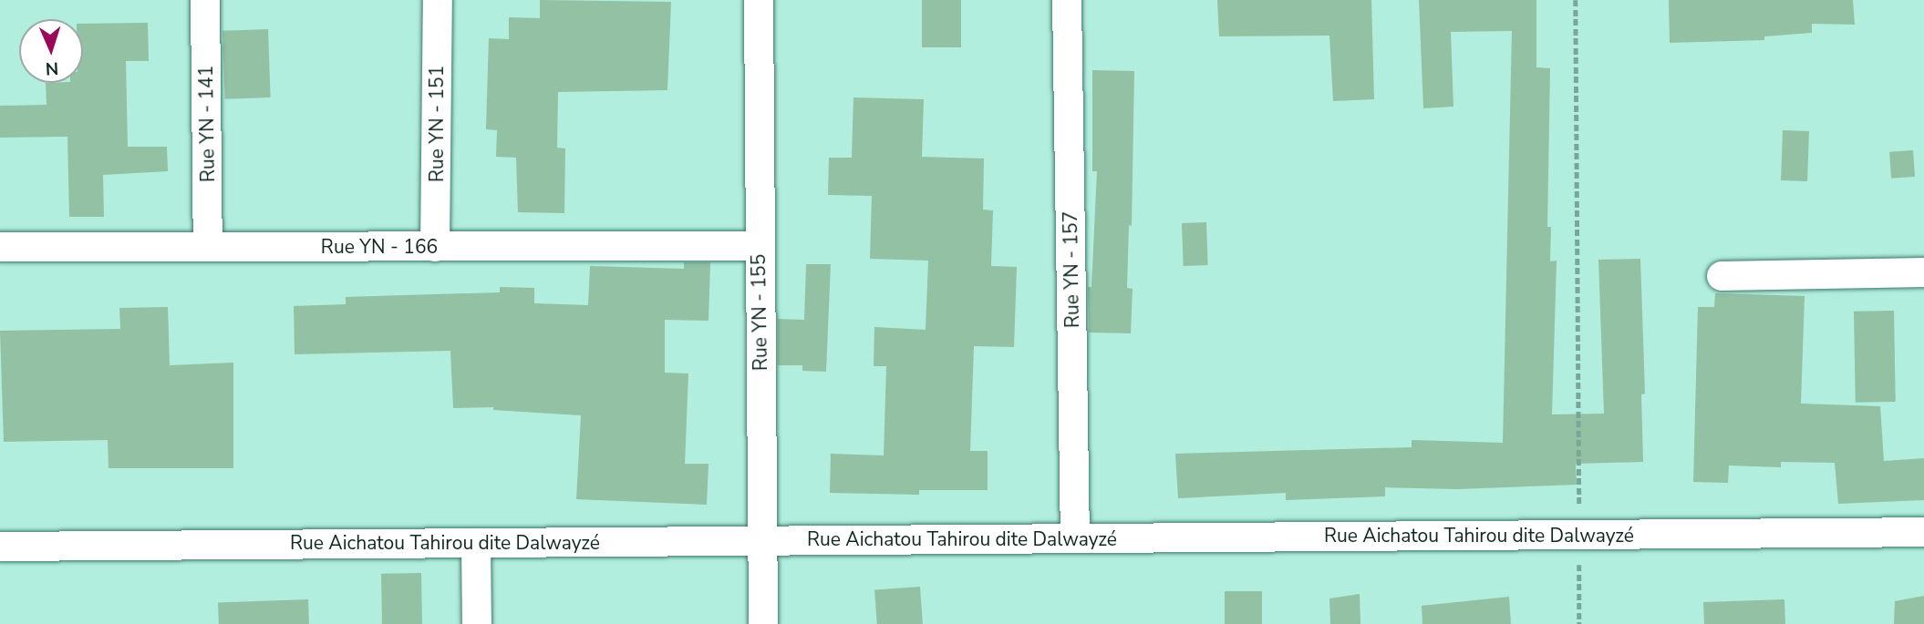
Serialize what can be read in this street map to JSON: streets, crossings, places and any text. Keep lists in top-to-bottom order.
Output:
{
  "streets": {
    "street": [
      "Rue YN - 141",
      "Rue YN - 151",
      "Rue YN - 166",
      "Rue YN - 157",
      "Rue YN - 155",
      "Rue Aichatou Tahirou dite Dalwayzé"
    ]
  },
  "crossings": [
    ["Rue YN - 141", "Rue YN - 166"],
    ["Rue YN - 151", "Rue YN - 166"],
    ["Rue YN - 166", "Rue YN - 155"],
    ["Rue YN - 157", "Rue Aichatou Tahirou dite Dalwayzé"],
    ["Rue YN - 155", "Rue Aichatou Tahirou dite Dalwayzé"]
  ],
  "north": "bottom"
}
